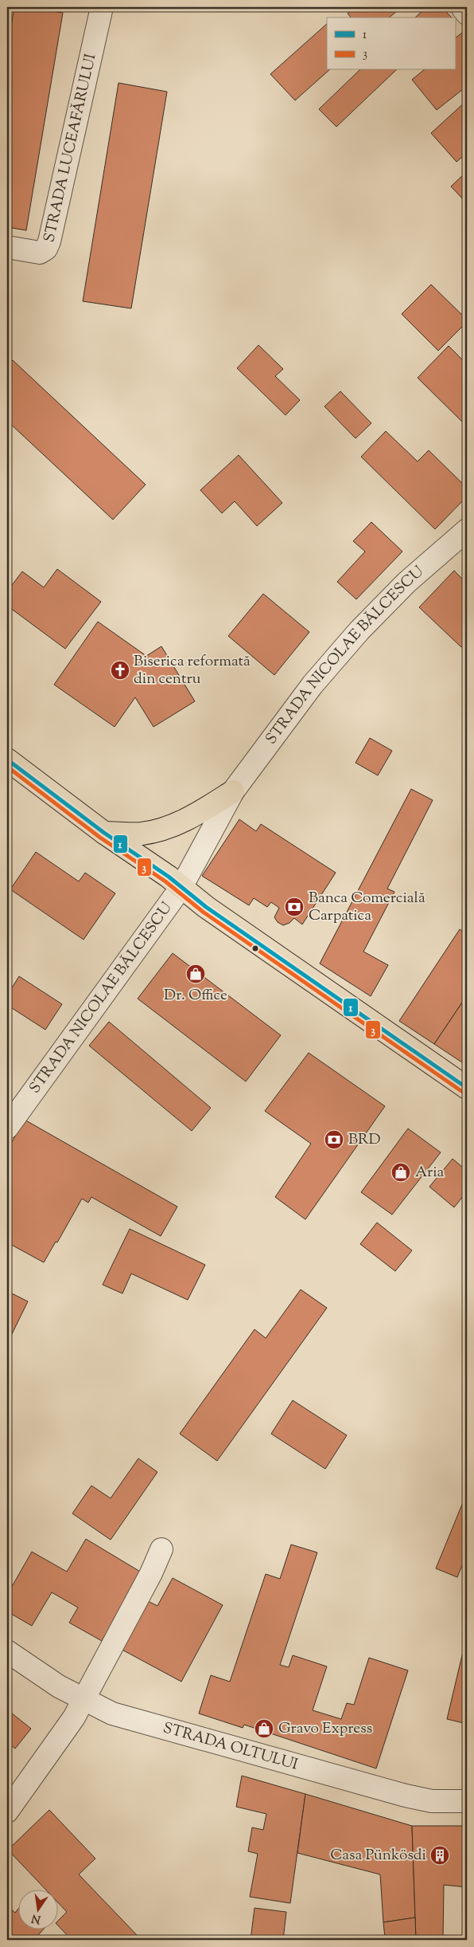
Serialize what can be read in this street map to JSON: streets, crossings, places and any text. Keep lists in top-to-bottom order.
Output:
{
  "streets": {
    "street": ["STRADA LUCEAFĂRULUI", "STRADA NICOLAE BĂLCESCU", "STRADA OLTULUI"]
  },
  "places": {
    "church": ["Biserica reformată din centru"],
    "bank": ["Banca Comercială Carpatica", "BRD"],
    "shop": ["Dr. Office", "Aria", "Gravo Express"],
    "building": ["Casa Pünkösdi"]
  },
  "lines": ["transit line 1", "transit line 3"],
  "legend": ["1", "3"],
  "north": "bottom"
}
